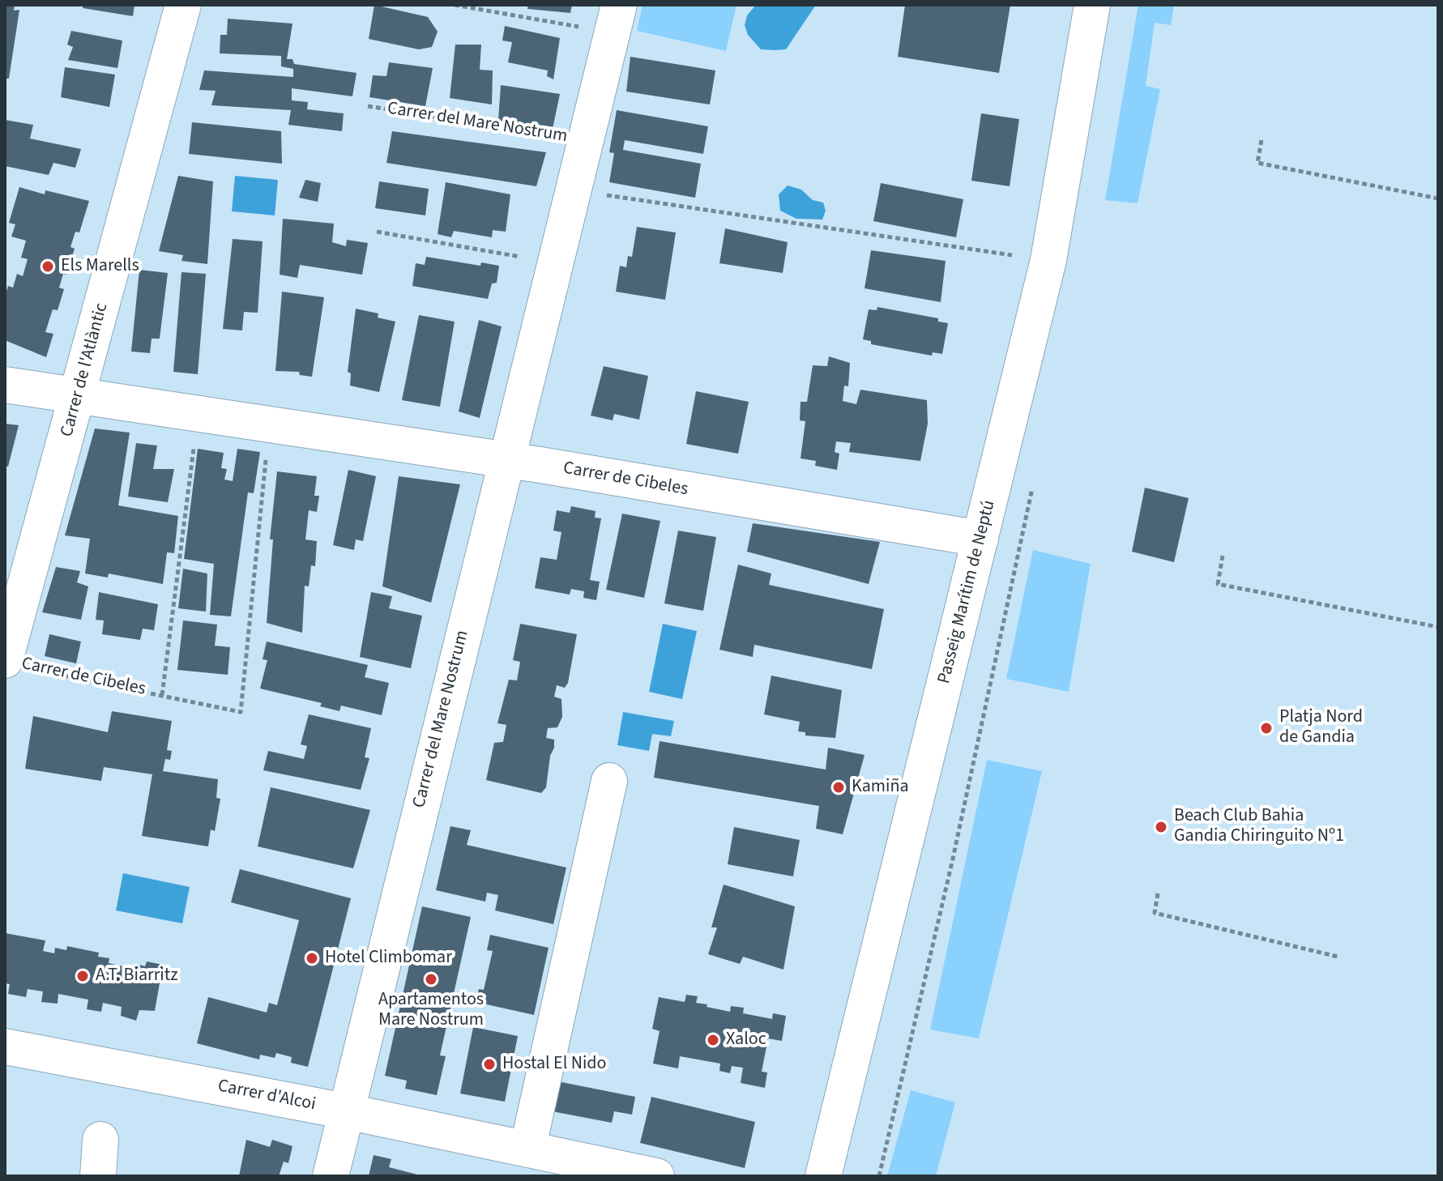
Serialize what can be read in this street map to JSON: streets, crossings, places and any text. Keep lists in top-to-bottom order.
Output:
{
  "streets": {
    "street": [
      "Carrer del Mare Nostrum",
      "Carrer de l'Atlàntic",
      "Carrer de Cibeles",
      "Passeig Marítim de Neptú",
      "Carrer d'Alcoi"
    ]
  },
  "crossings": [
    ["Carrer del Mare Nostrum", "Carrer de Cibeles"],
    ["Carrer del Mare Nostrum", "Carrer d'Alcoi"],
    ["Carrer de l'Atlàntic", "Carrer de Cibeles"],
    ["Carrer de Cibeles", "Passeig Marítim de Neptú"]
  ],
  "places": [
    "Els Marells",
    "Platja Nord de Gandia",
    "Kamiña",
    "Beach Club Bahia Gandia Chiringuito Nº1",
    "Hotel Climbomar",
    "A.T. Biarritz",
    "Apartamentos Mare Nostrum",
    "Xaloc",
    "Hostal El Nido"
  ]
}
